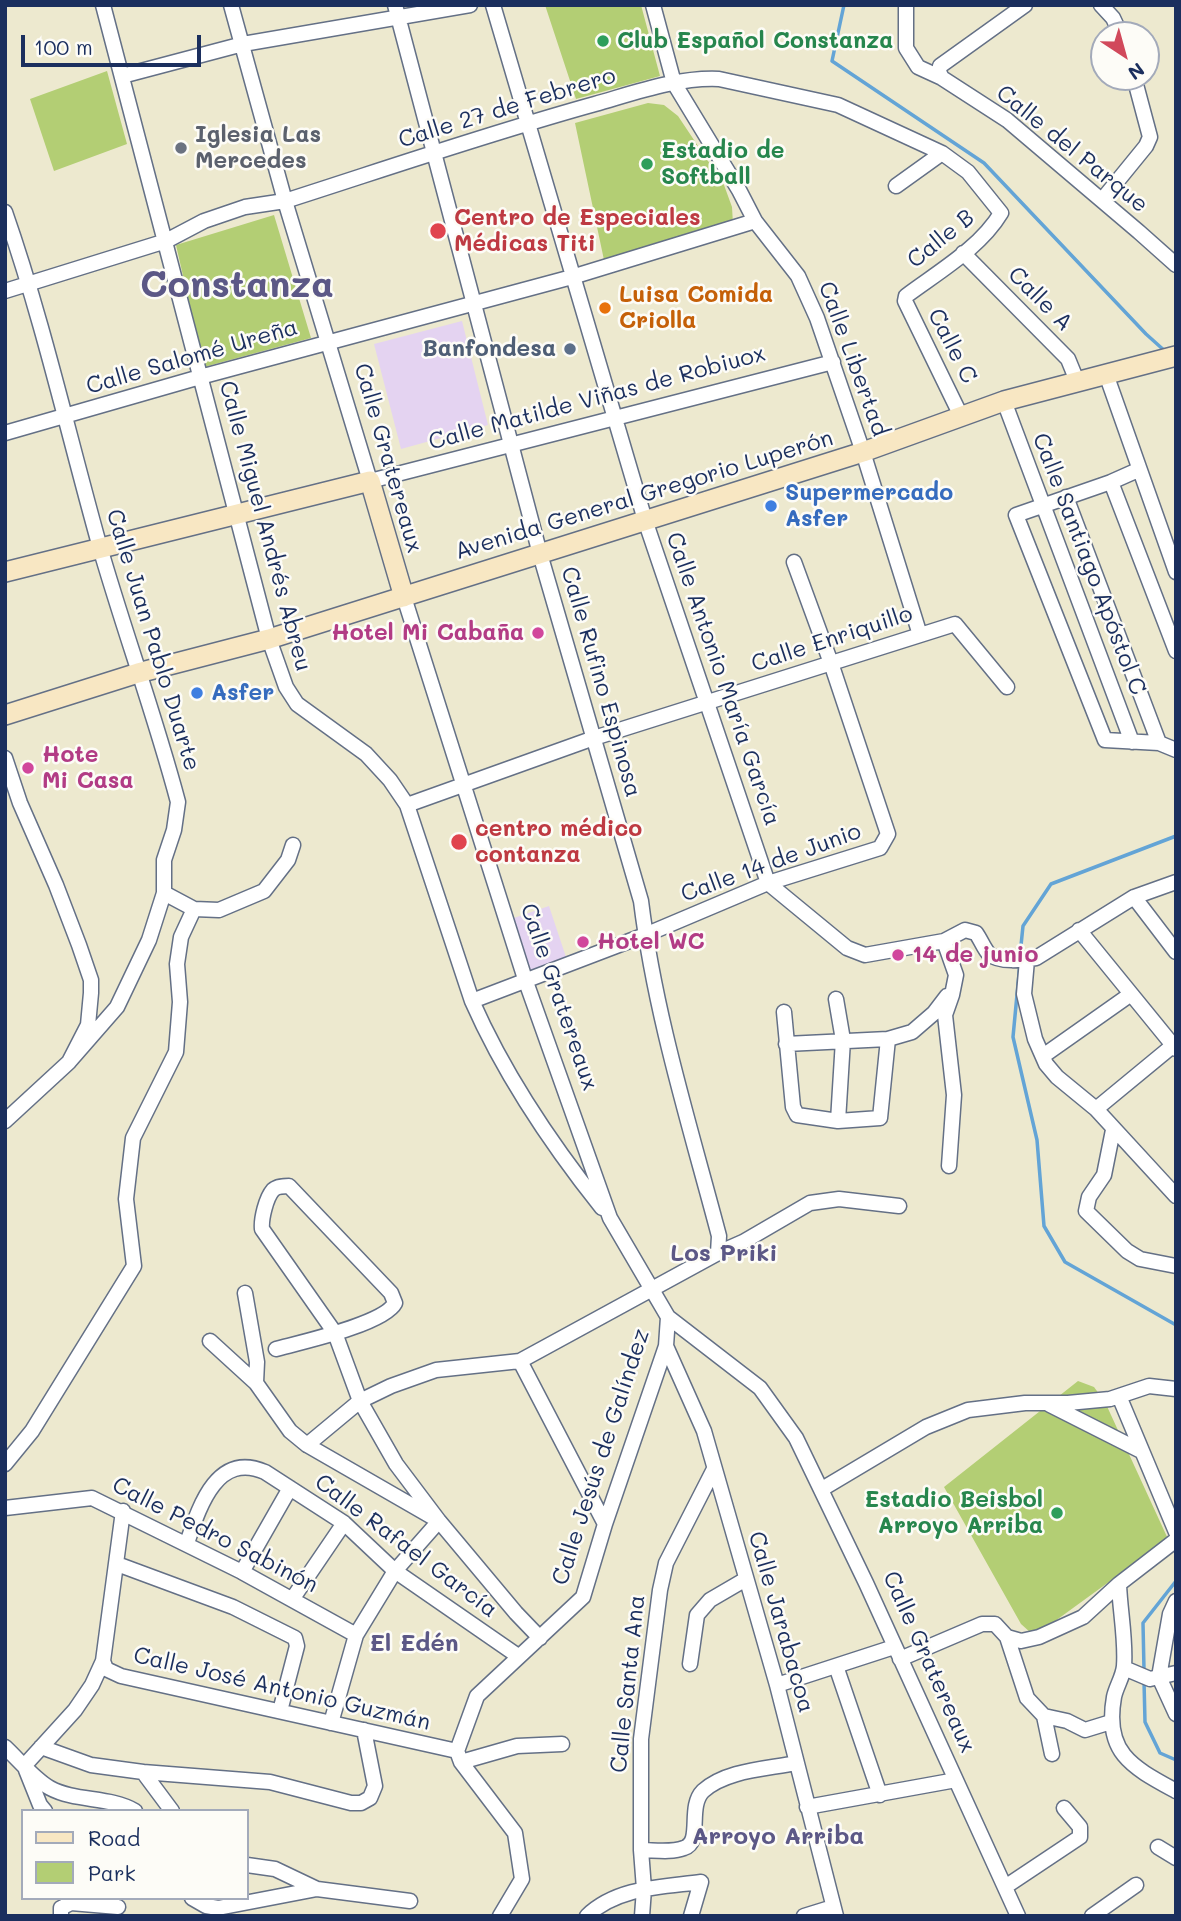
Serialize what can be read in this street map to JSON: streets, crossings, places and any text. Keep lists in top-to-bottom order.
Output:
{
  "streets": {
    "main road": ["Calle Matilde Viñas de Robiuox", "Calle Gratereaux", "Avenida General Gregorio Luperón"],
    "street": [
      "Calle 27 de Febrero",
      "Calle del Parque",
      "Calle B",
      "Calle A",
      "Calle C",
      "Calle Salomé Ureña",
      "Calle Libertad",
      "Calle Miguel Andrés Abreu",
      "Calle Santiago Apóstol C",
      "Calle Enriquillo",
      "Calle Juan Pablo Duarte",
      "Calle Antonio María García",
      "Calle Rufino Espinosa",
      "Calle 14 de Junio",
      "Calle Jesús de Galíndez",
      "Calle Pedro Sabinón",
      "Calle Rafael García",
      "Calle Jarabacoa",
      "Calle Santa Ana",
      "Calle José Antonio Guzmán"
    ]
  },
  "crossings": [
    ["Calle 27 de Febrero", "Calle B"],
    ["Calle 27 de Febrero", "Calle Libertad"],
    ["Calle 27 de Febrero", "Calle Gratereaux"],
    ["Calle 27 de Febrero", "Calle Miguel Andrés Abreu"],
    ["Calle 27 de Febrero", "Calle Juan Pablo Duarte"],
    ["Calle 27 de Febrero", "Calle Antonio María García"],
    ["Calle 27 de Febrero", "Calle Rufino Espinosa"],
    ["Calle B", "Calle A"],
    ["Calle B", "Calle C"],
    ["Calle A", "Avenida General Gregorio Luperón"],
    ["Calle C", "Avenida General Gregorio Luperón"],
    ["Calle Salomé Ureña", "Calle Libertad"],
    ["Calle Salomé Ureña", "Calle Gratereaux"],
    ["Calle Salomé Ureña", "Calle Miguel Andrés Abreu"],
    ["Calle Salomé Ureña", "Calle Juan Pablo Duarte"],
    ["Calle Salomé Ureña", "Calle Antonio María García"],
    ["Calle Salomé Ureña", "Calle Rufino Espinosa"],
    ["Calle Libertad", "Calle Matilde Viñas de Robiuox"],
    ["Calle Libertad", "Avenida General Gregorio Luperón"],
    ["Calle Libertad", "Calle Enriquillo"],
    ["Calle Matilde Viñas de Robiuox", "Calle Gratereaux"],
    ["Calle Matilde Viñas de Robiuox", "Calle Miguel Andrés Abreu"],
    ["Calle Matilde Viñas de Robiuox", "Calle Juan Pablo Duarte"],
    ["Calle Matilde Viñas de Robiuox", "Calle Antonio María García"],
    ["Calle Matilde Viñas de Robiuox", "Calle Rufino Espinosa"],
    ["Calle Gratereaux", "Avenida General Gregorio Luperón"],
    ["Calle Gratereaux", "Calle Miguel Andrés Abreu"],
    ["Calle Gratereaux", "Calle Enriquillo"],
    ["Calle Gratereaux", "Calle 14 de Junio"],
    ["Calle Gratereaux", "Calle Jesús de Galíndez"],
    ["Avenida General Gregorio Luperón", "Calle Miguel Andrés Abreu"],
    ["Avenida General Gregorio Luperón", "Calle Santiago Apóstol C"],
    ["Avenida General Gregorio Luperón", "Calle Juan Pablo Duarte"],
    ["Avenida General Gregorio Luperón", "Calle Antonio María García"],
    ["Avenida General Gregorio Luperón", "Calle Rufino Espinosa"],
    ["Calle Miguel Andrés Abreu", "Calle Enriquillo"],
    ["Calle Miguel Andrés Abreu", "Calle 14 de Junio"],
    ["Calle Enriquillo", "Calle Antonio María García"],
    ["Calle Enriquillo", "Calle Rufino Espinosa"],
    ["Calle Enriquillo", "Calle 14 de Junio"],
    ["Calle Antonio María García", "Calle 14 de Junio"],
    ["Calle Rufino Espinosa", "Calle 14 de Junio"],
    ["Calle Jesús de Galíndez", "Calle Rafael García"],
    ["Calle Jesús de Galíndez", "Calle Jarabacoa"],
    ["Calle Jesús de Galíndez", "Calle José Antonio Guzmán"],
    ["Calle Pedro Sabinón", "Calle Rafael García"],
    ["Calle Jarabacoa", "Calle Santa Ana"]
  ],
  "districts": [
    "Constanza",
    "Los Priki",
    "El Edén",
    "Arroyo Arriba"
  ],
  "places": [
    "Club Español Constanza",
    "Iglesia Las Mercedes",
    "Estadio de Softball",
    "Centro de Especiales Médicas Titi",
    "Luisa Comida Criolla",
    "Banfondesa",
    "Supermercado Asfer",
    "Hotel Mi Cabaña",
    "Asfer",
    "Hote Mi Casa",
    "centro médico contanza",
    "Hotel WC",
    "14 de junio",
    "Estadio Beisbol Arroyo Arriba"
  ],
  "legend": ["Road", "Park"],
  "scale_bar": "100 m",
  "north": "bottom right"
}
